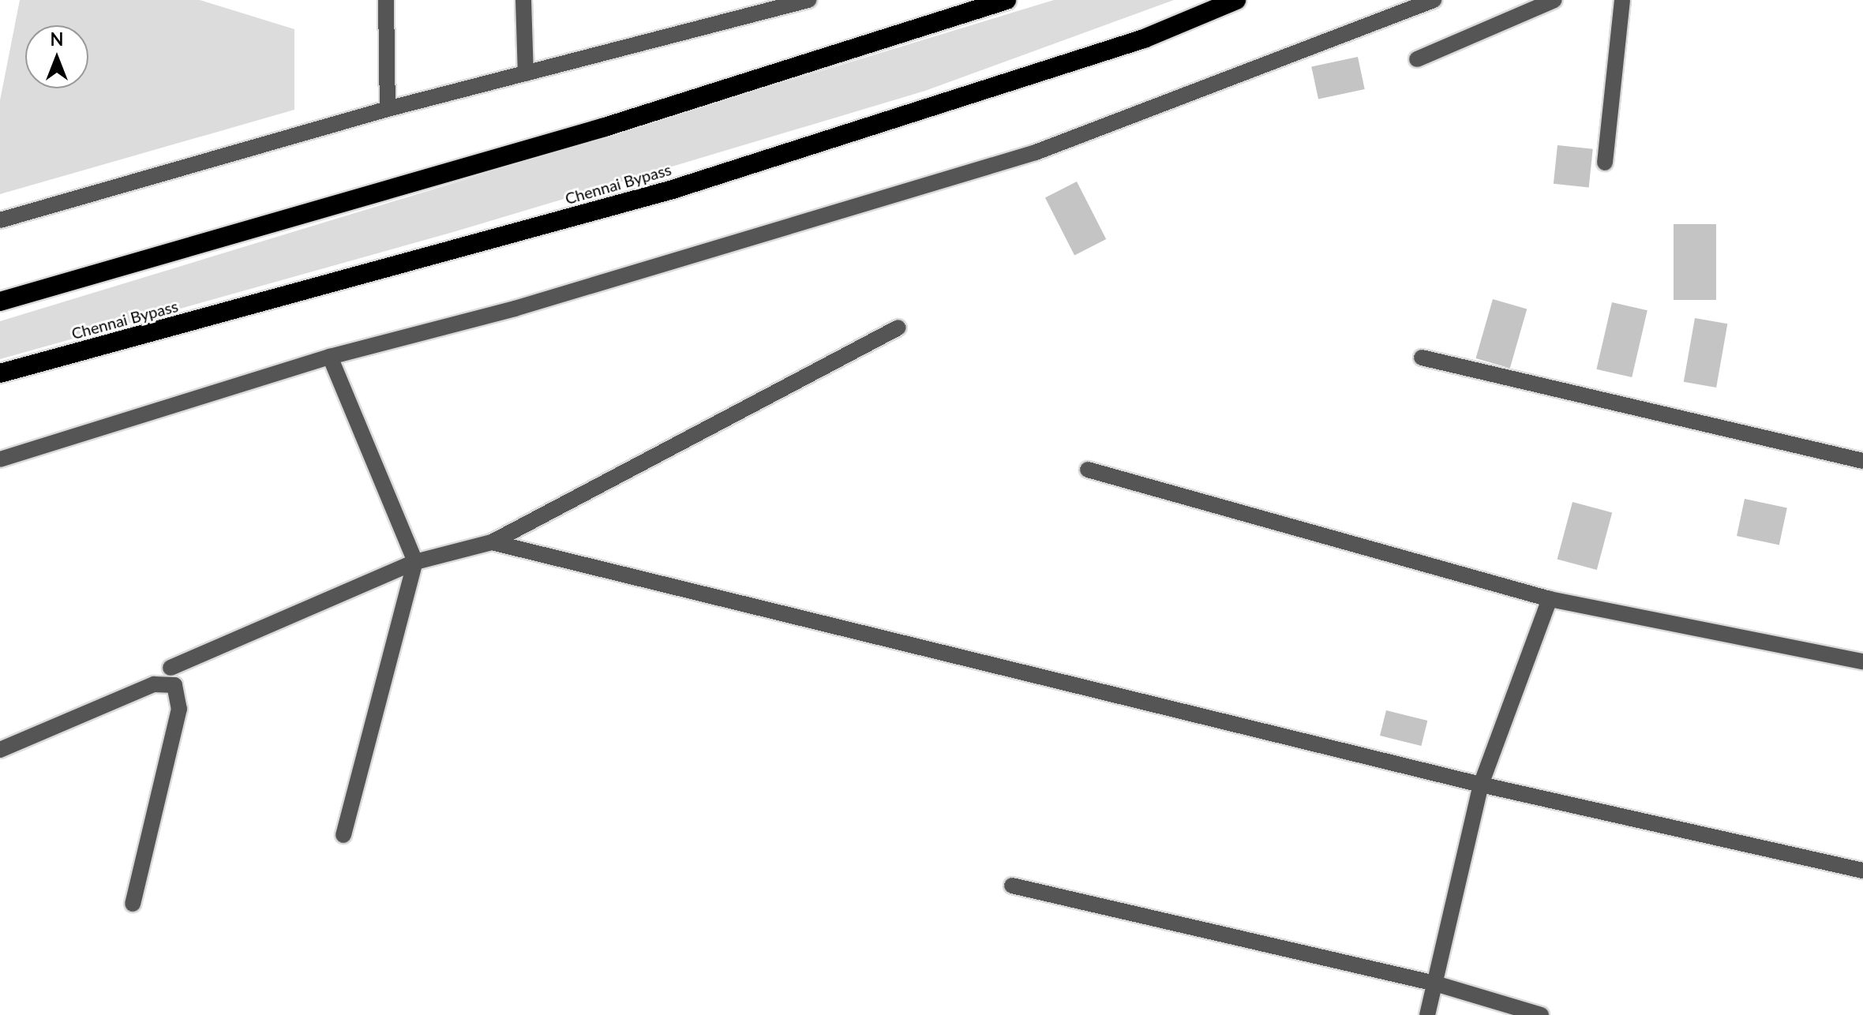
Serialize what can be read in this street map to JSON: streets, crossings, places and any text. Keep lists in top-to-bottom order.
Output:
{
  "streets": {
    "highway": ["Chennai Bypass"]
  },
  "north": "top"
}
